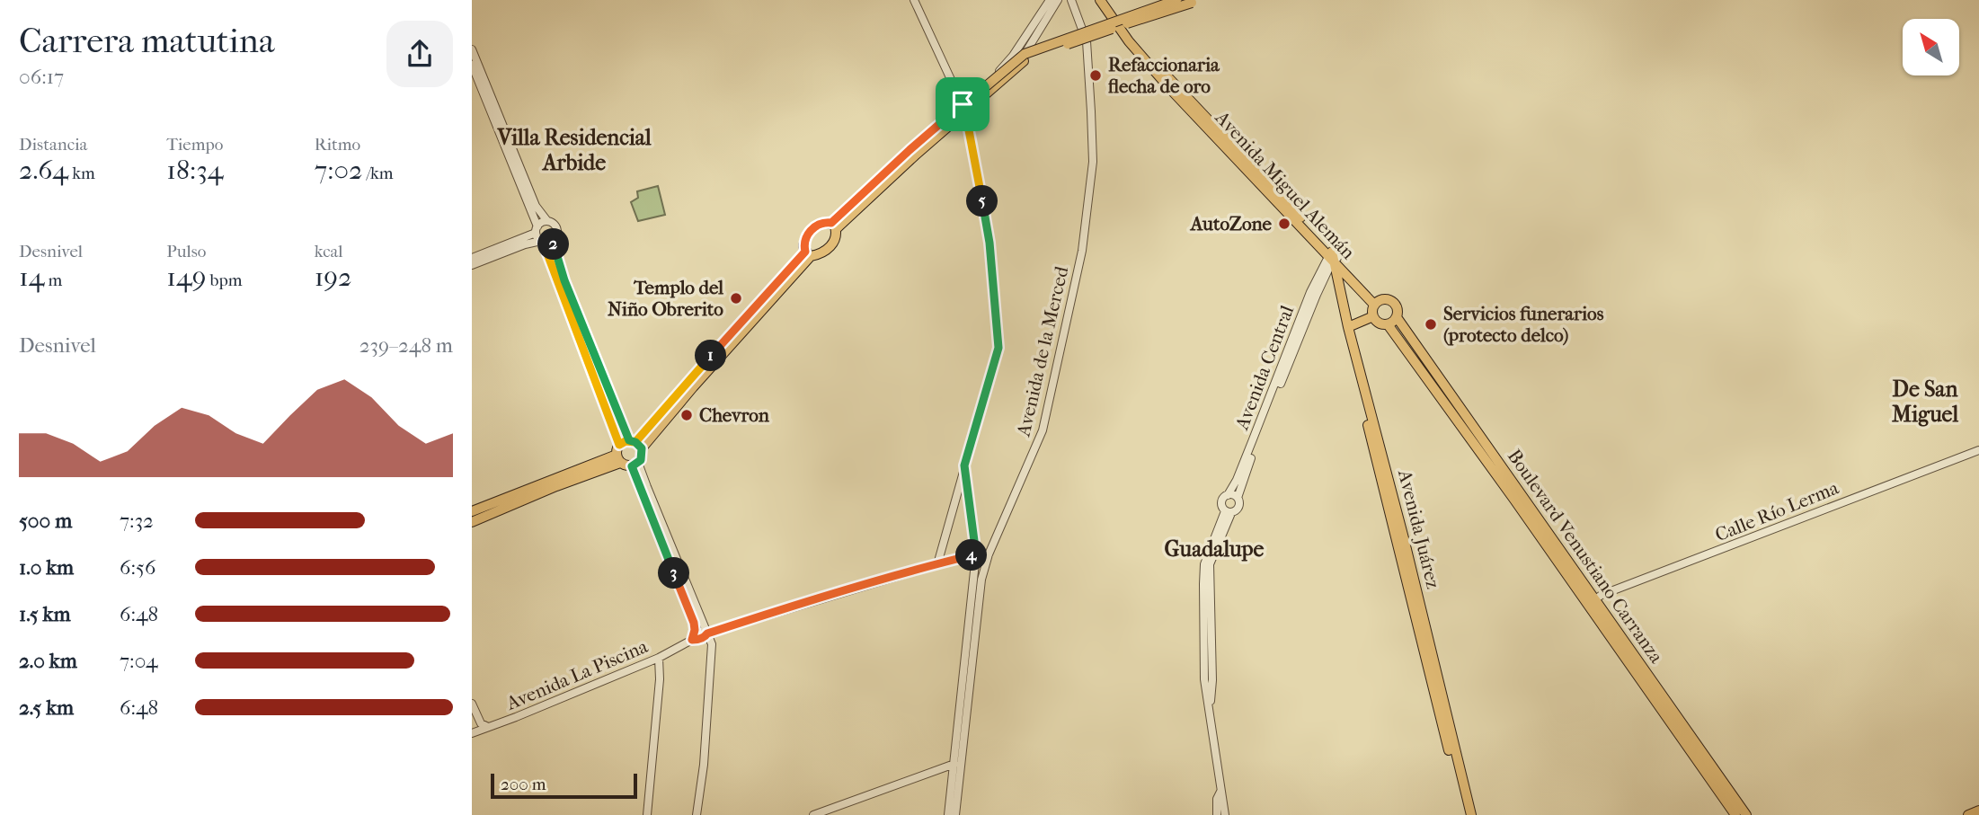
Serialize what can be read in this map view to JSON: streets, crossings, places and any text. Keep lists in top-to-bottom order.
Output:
{
  "streets": {
    "main road": ["Avenida Miguel Alemán", "Avenida Juárez", "Boulevard Venustiano Carranza"],
    "street": [
      "Avenida de la Merced",
      "Avenida Central",
      "Calle Río Lerma",
      "Avenida La Piscina"
    ]
  },
  "crossings": [
    ["Avenida Miguel Alemán", "Avenida Central"],
    ["Avenida Miguel Alemán", "Avenida Juárez"],
    ["Avenida Miguel Alemán", "Boulevard Venustiano Carranza"],
    ["Avenida de la Merced", "Avenida La Piscina"],
    ["Avenida Central", "Avenida Juárez"],
    ["Calle Río Lerma", "Boulevard Venustiano Carranza"]
  ],
  "districts": ["Villa Residencial Arbide", "De San Miguel", "Guadalupe"],
  "places": [
    "Refaccionaria flecha de oro",
    "AutoZone",
    "Templo del Niño Obrerito",
    "Servicios funerarios (protecto delco)",
    "Chevron"
  ],
  "scale_bar": "200 m",
  "north": "top left",
  "page": {
    "heading": ["Carrera matutina", "06:17"],
    "stats": [
      ["Distancia", "2.64 km"],
      ["Tiempo", "18:34"],
      ["Ritmo", "7:02 /km"],
      ["Desnivel", "14 m"],
      ["Pulso", "149 bpm"],
      ["kcal", "192"]
    ],
    "pins": [
      "5",
      "2",
      "1",
      "4",
      "3"
    ],
    "chart": ["Desnivel", "239–248 m"],
    "list": [
      {
        "name": "500 m",
        "note": "7:32"
      },
      {
        "name": "1.0 km",
        "note": "6:56"
      },
      {
        "name": "1.5 km",
        "note": "6:48"
      },
      {
        "name": "2.0 km",
        "note": "7:04"
      },
      {
        "name": "2.5 km",
        "note": "6:48"
      }
    ],
    "scale": "200 m"
  }
}
